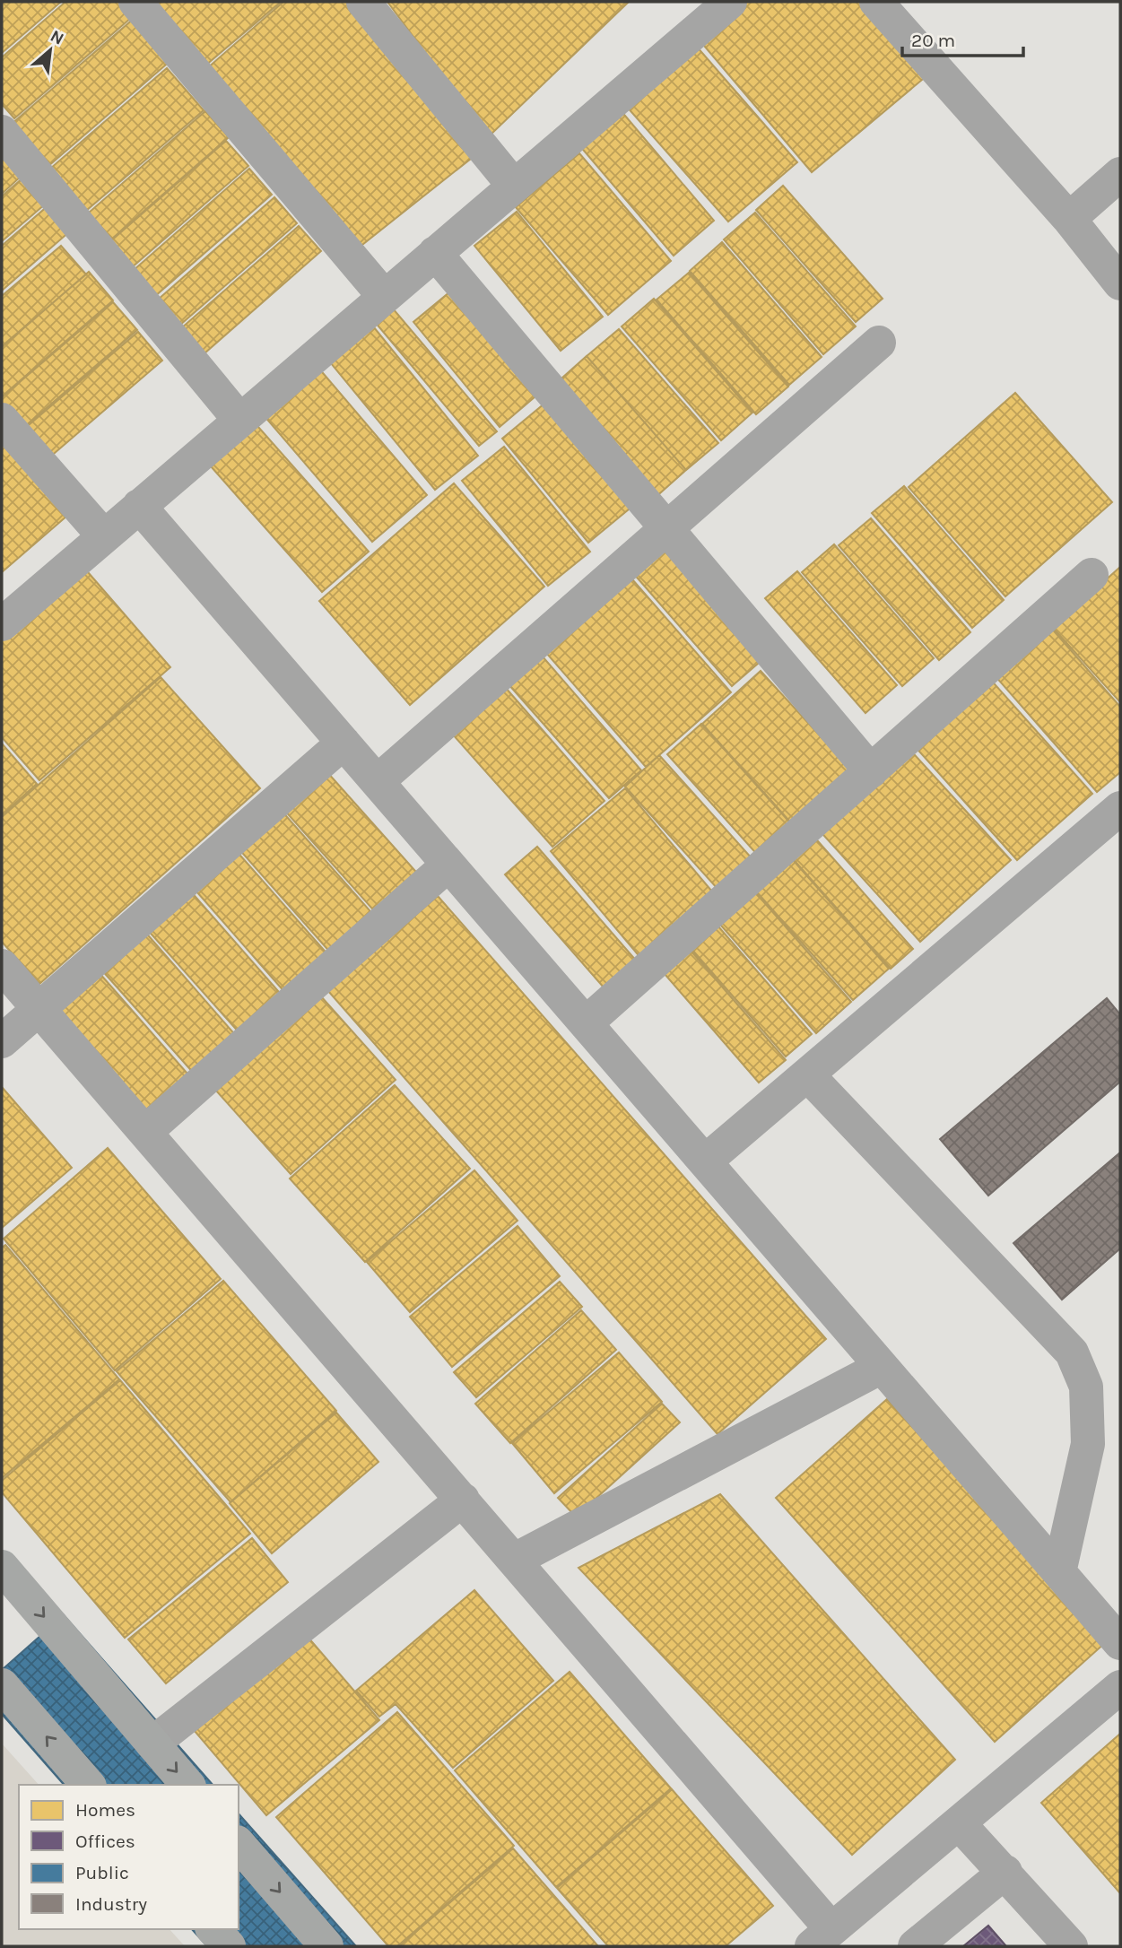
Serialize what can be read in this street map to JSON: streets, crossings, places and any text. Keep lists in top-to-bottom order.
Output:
{
  "legend": [
    "Homes",
    "Offices",
    "Public",
    "Industry"
  ],
  "scale_bar": "20 m",
  "north": "top right"
}
